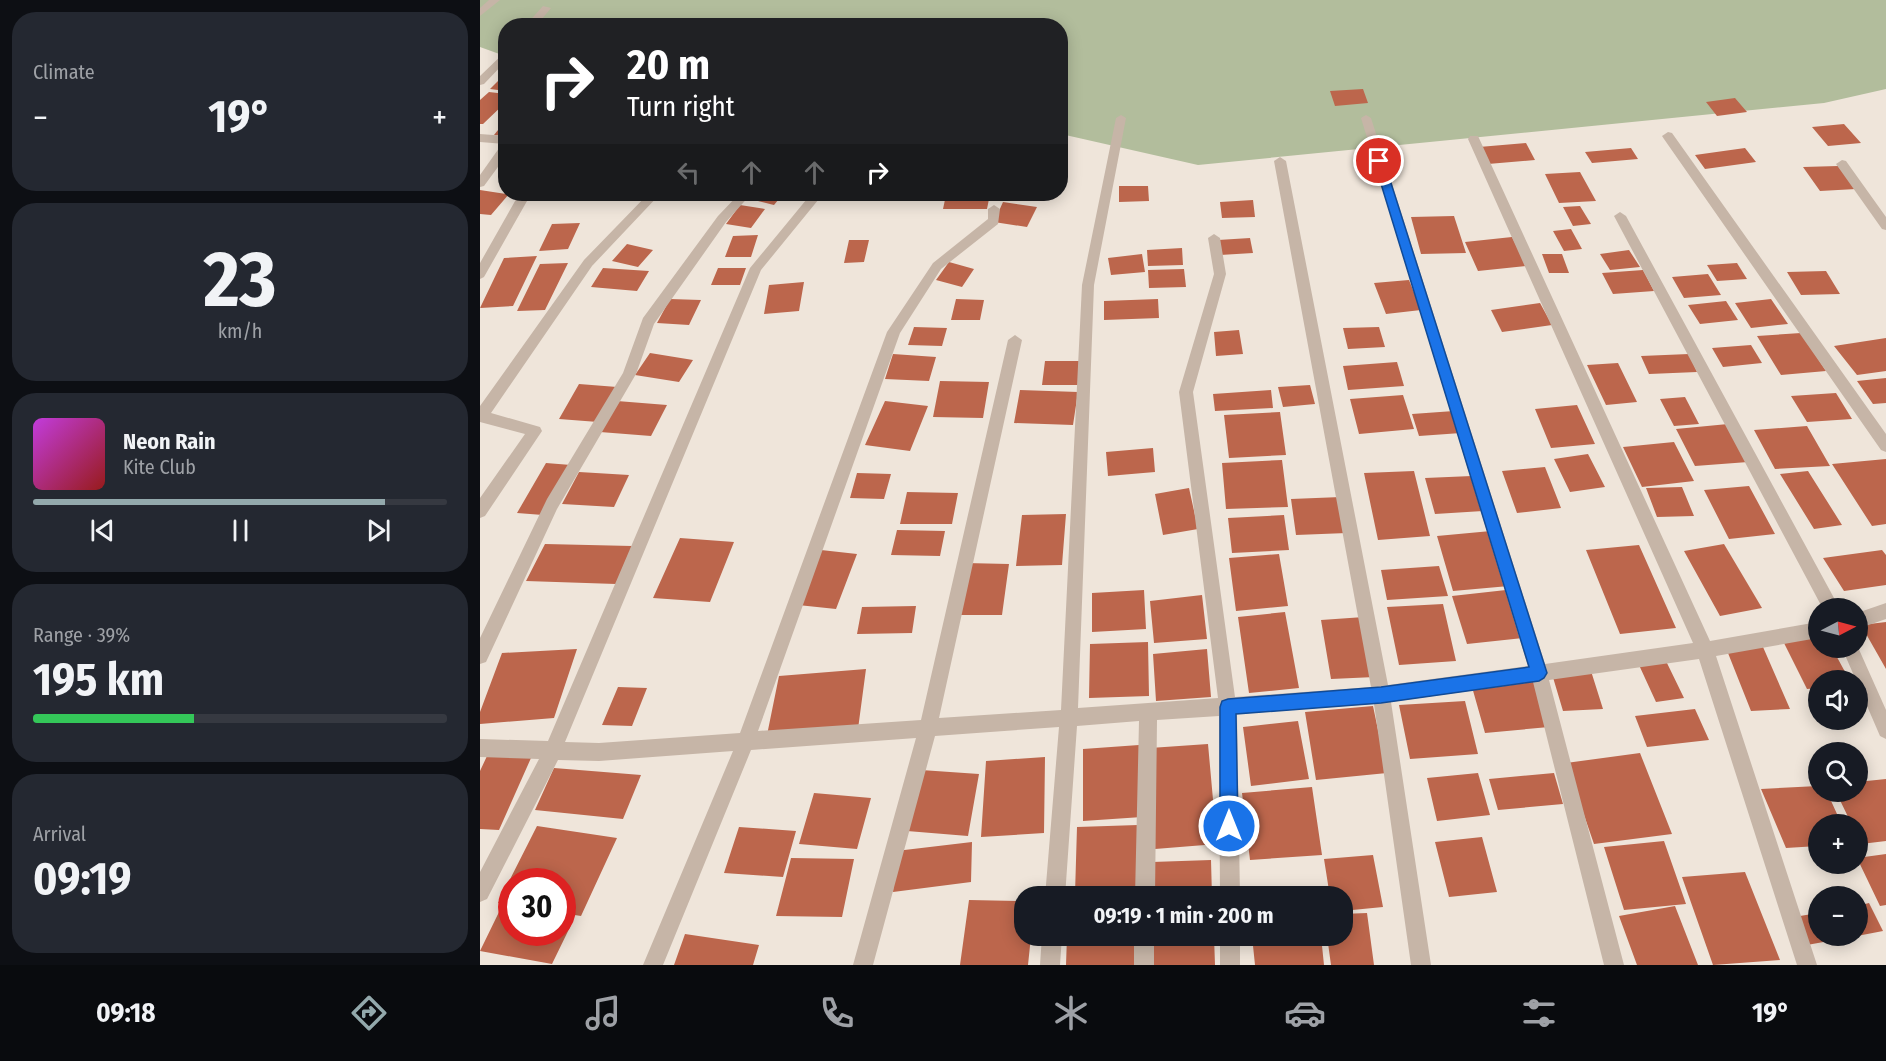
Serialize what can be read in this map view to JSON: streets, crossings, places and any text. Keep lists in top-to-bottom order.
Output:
{
  "north": "right",
  "page": {
    "tile": [
      "Climate",
      ["23", "km/h"],
      ["Range · 39%", "195 km"],
      ["Arrival", "09:19"]
    ],
    "turn": ["20 m", "Turn right"],
    "heat": ["−", "19°", "+"],
    "song": ["Neon Rain", "Kite Club"],
    "map_buttons": ["+", "−"],
    "limit": "30",
    "trip": "09:19 · 1 min · 200 m",
    "tabs": ["09:18", "19°"]
  }
}
